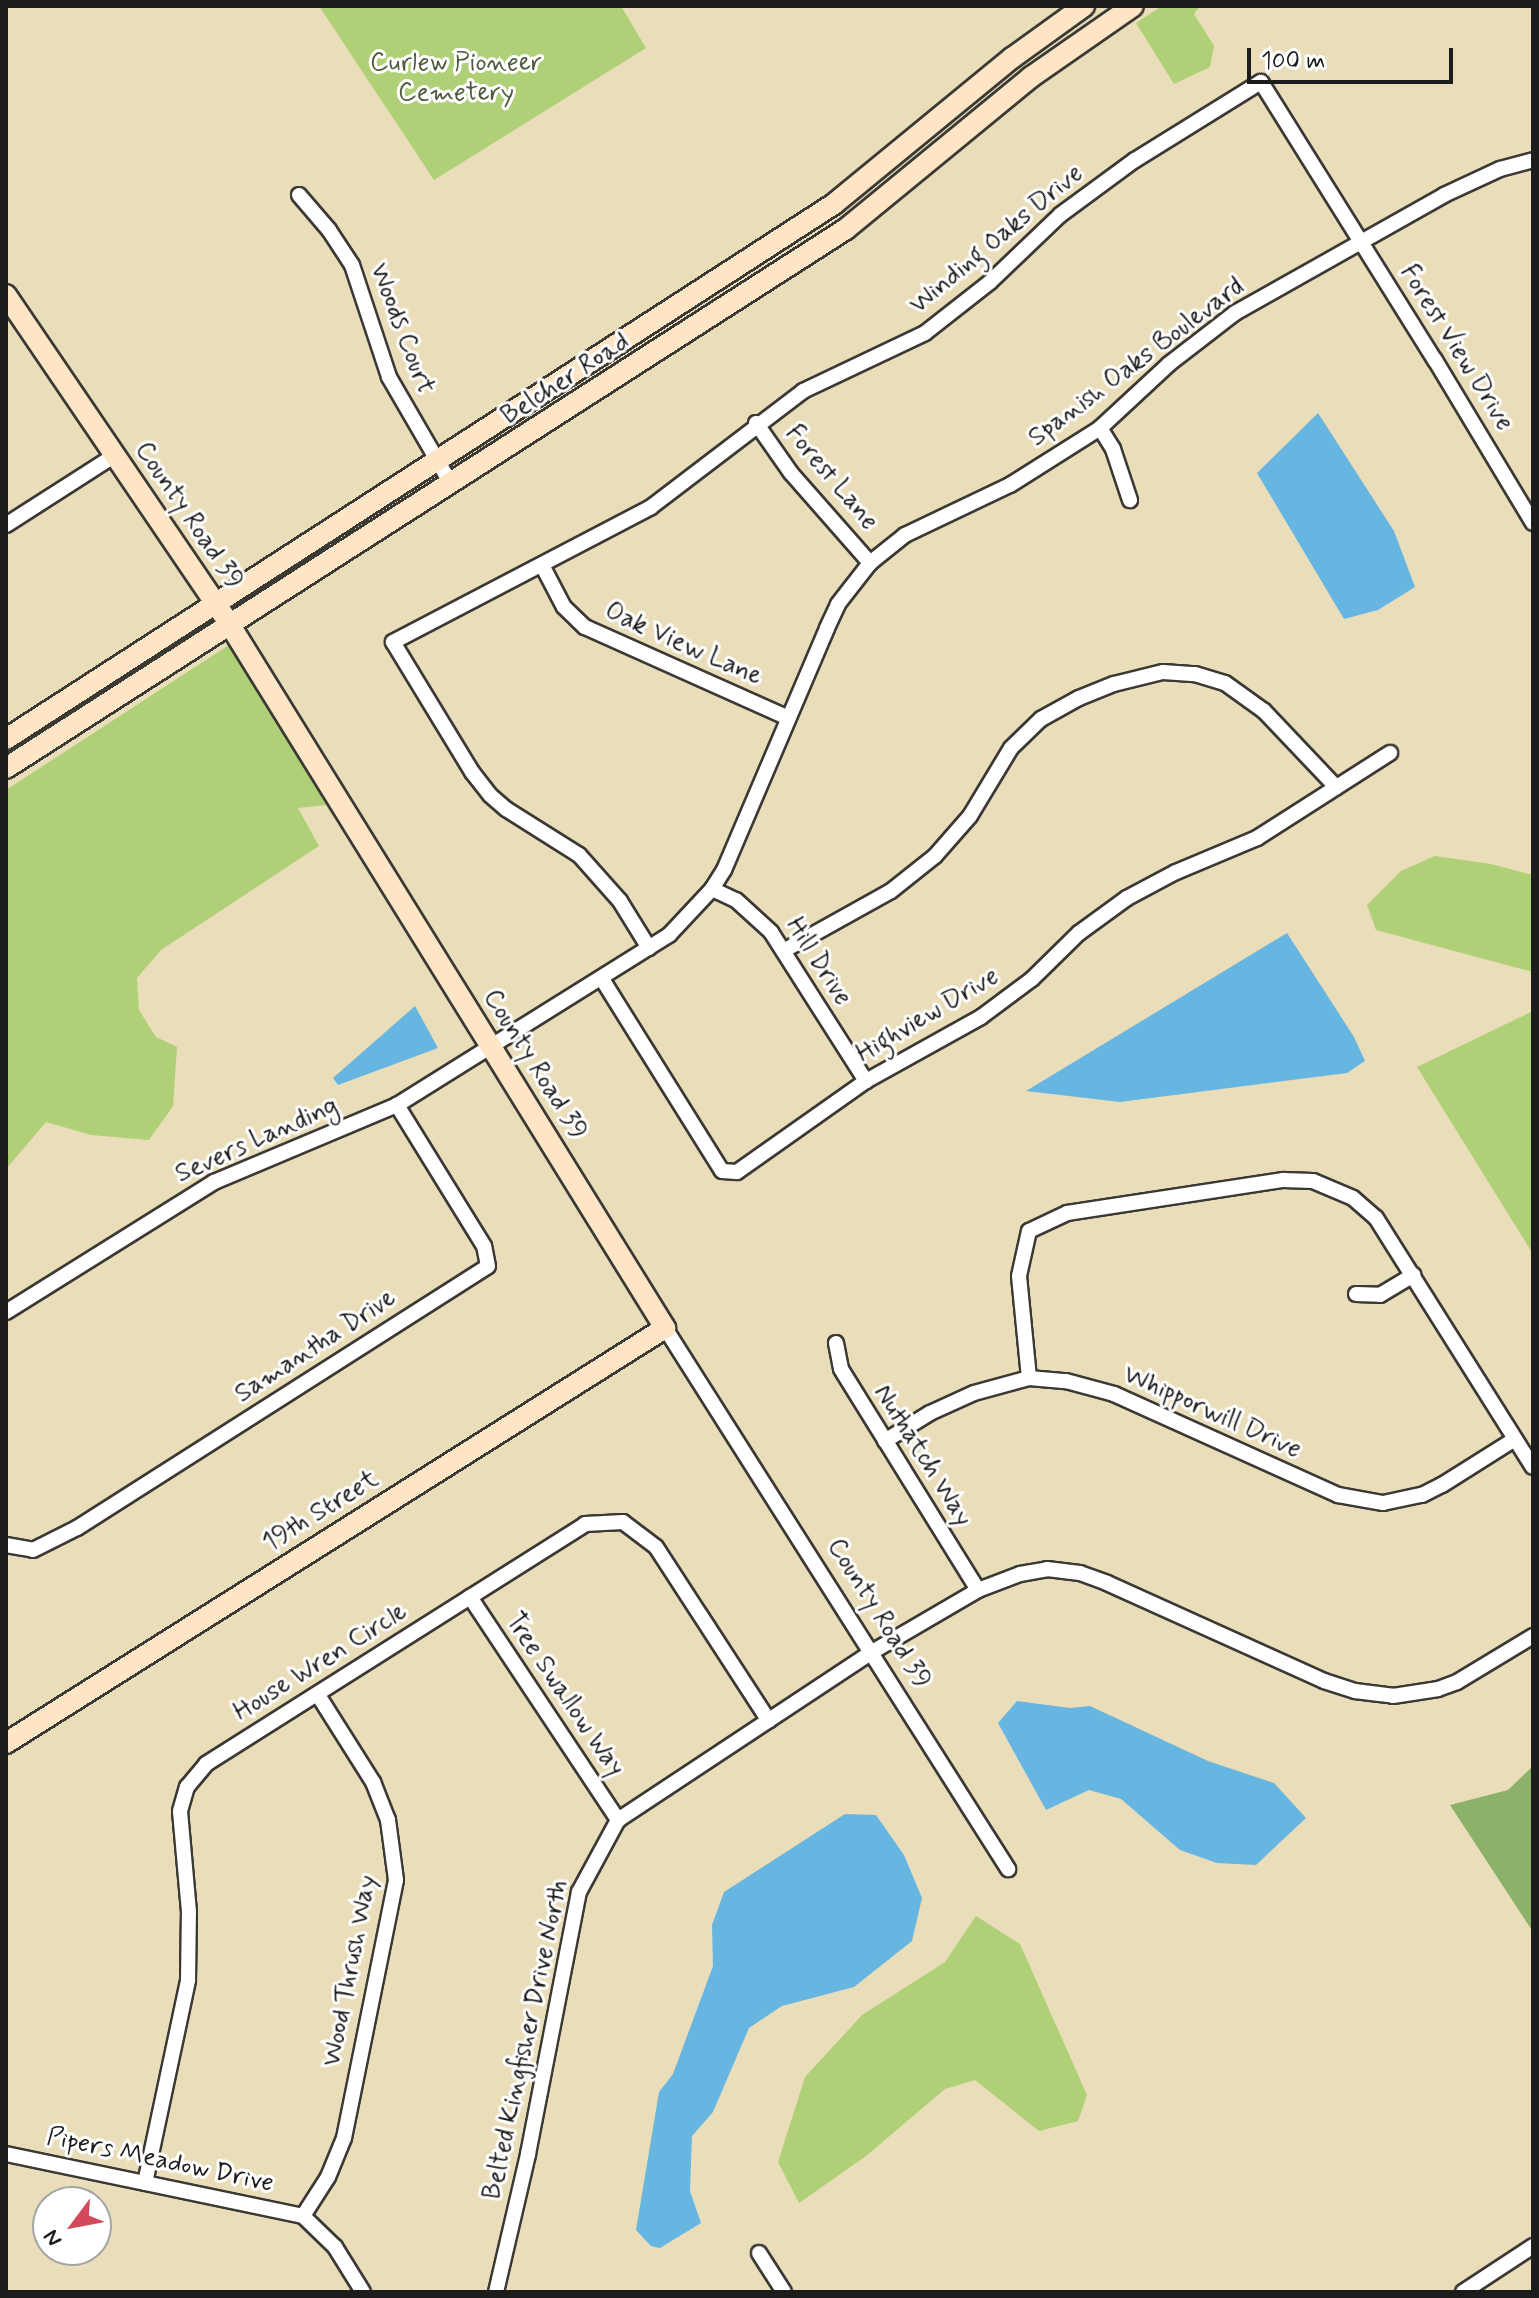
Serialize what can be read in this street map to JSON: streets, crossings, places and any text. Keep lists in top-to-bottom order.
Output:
{
  "streets": {
    "main road": ["Belcher Road", "County Road 39", "19th Street"],
    "street": [
      "Winding Oaks Drive",
      "Woods Court",
      "Forest View Drive",
      "Spanish Oaks Boulevard",
      "Forest Lane",
      "Oak View Lane",
      "Hill Drive",
      "Highview Drive",
      "Severs Landing",
      "Samantha Drive",
      "Whipporwill Drive",
      "Nuthatch Way",
      "House Wren Circle",
      "Tree Swallow Way",
      "Wood Thrush Way",
      "Belted Kingfisher Drive North",
      "Pipers Meadow Drive"
    ]
  },
  "crossings": [
    ["Winding Oaks Drive", "Forest View Drive"],
    ["Winding Oaks Drive", "Spanish Oaks Boulevard"],
    ["Winding Oaks Drive", "Forest Lane"],
    ["Winding Oaks Drive", "Oak View Lane"],
    ["Woods Court", "Belcher Road"],
    ["Forest View Drive", "Spanish Oaks Boulevard"],
    ["Spanish Oaks Boulevard", "Forest Lane"],
    ["Spanish Oaks Boulevard", "County Road 39"],
    ["Spanish Oaks Boulevard", "Oak View Lane"],
    ["Spanish Oaks Boulevard", "Hill Drive"],
    ["Spanish Oaks Boulevard", "Highview Drive"],
    ["Spanish Oaks Boulevard", "Severs Landing"],
    ["Belcher Road", "County Road 39"],
    ["County Road 39", "Severs Landing"],
    ["County Road 39", "19th Street"],
    ["County Road 39", "Belted Kingfisher Drive North"],
    ["Hill Drive", "Highview Drive"],
    ["Severs Landing", "Samantha Drive"],
    ["Whipporwill Drive", "Nuthatch Way"],
    ["Nuthatch Way", "Belted Kingfisher Drive North"],
    ["House Wren Circle", "Tree Swallow Way"],
    ["House Wren Circle", "Wood Thrush Way"],
    ["House Wren Circle", "Belted Kingfisher Drive North"],
    ["House Wren Circle", "Pipers Meadow Drive"],
    ["Tree Swallow Way", "Belted Kingfisher Drive North"],
    ["Wood Thrush Way", "Pipers Meadow Drive"]
  ],
  "parks": ["Curlew Pioneer Cemetery"],
  "scale_bar": "100 m",
  "north": "bottom left"
}
